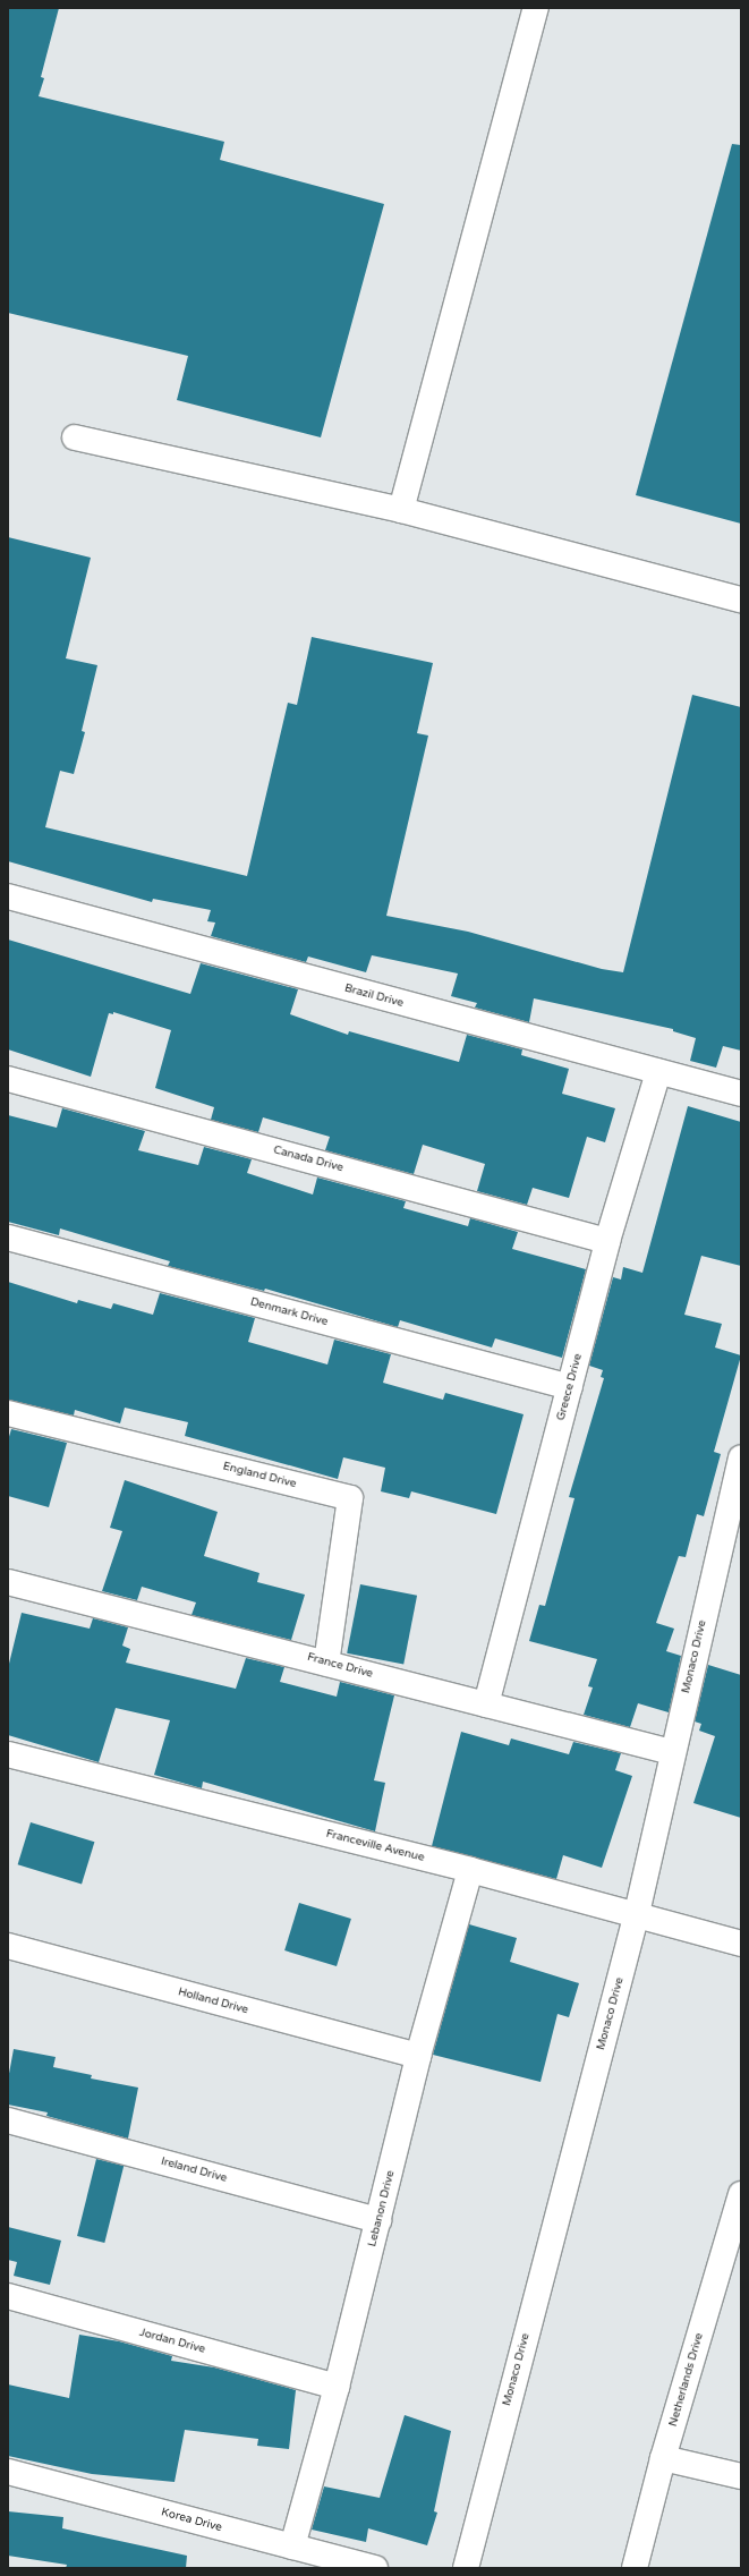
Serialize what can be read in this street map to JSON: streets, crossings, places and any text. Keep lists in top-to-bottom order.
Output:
{
  "streets": {
    "street": [
      "Brazil Drive",
      "Canada Drive",
      "Denmark Drive",
      "Greece Drive",
      "England Drive",
      "Monaco Drive",
      "France Drive",
      "Franceville Avenue",
      "Holland Drive",
      "Ireland Drive",
      "Lebanon Drive",
      "Jordan Drive",
      "Netherlands Drive",
      "Korea Drive"
    ]
  },
  "crossings": [
    ["Brazil Drive", "Greece Drive"],
    ["Canada Drive", "Greece Drive"],
    ["Denmark Drive", "Greece Drive"],
    ["Greece Drive", "France Drive"],
    ["England Drive", "France Drive"],
    ["Monaco Drive", "France Drive"],
    ["Monaco Drive", "Franceville Avenue"],
    ["Franceville Avenue", "Lebanon Drive"],
    ["Holland Drive", "Lebanon Drive"],
    ["Ireland Drive", "Lebanon Drive"],
    ["Lebanon Drive", "Jordan Drive"],
    ["Lebanon Drive", "Korea Drive"]
  ]
}
